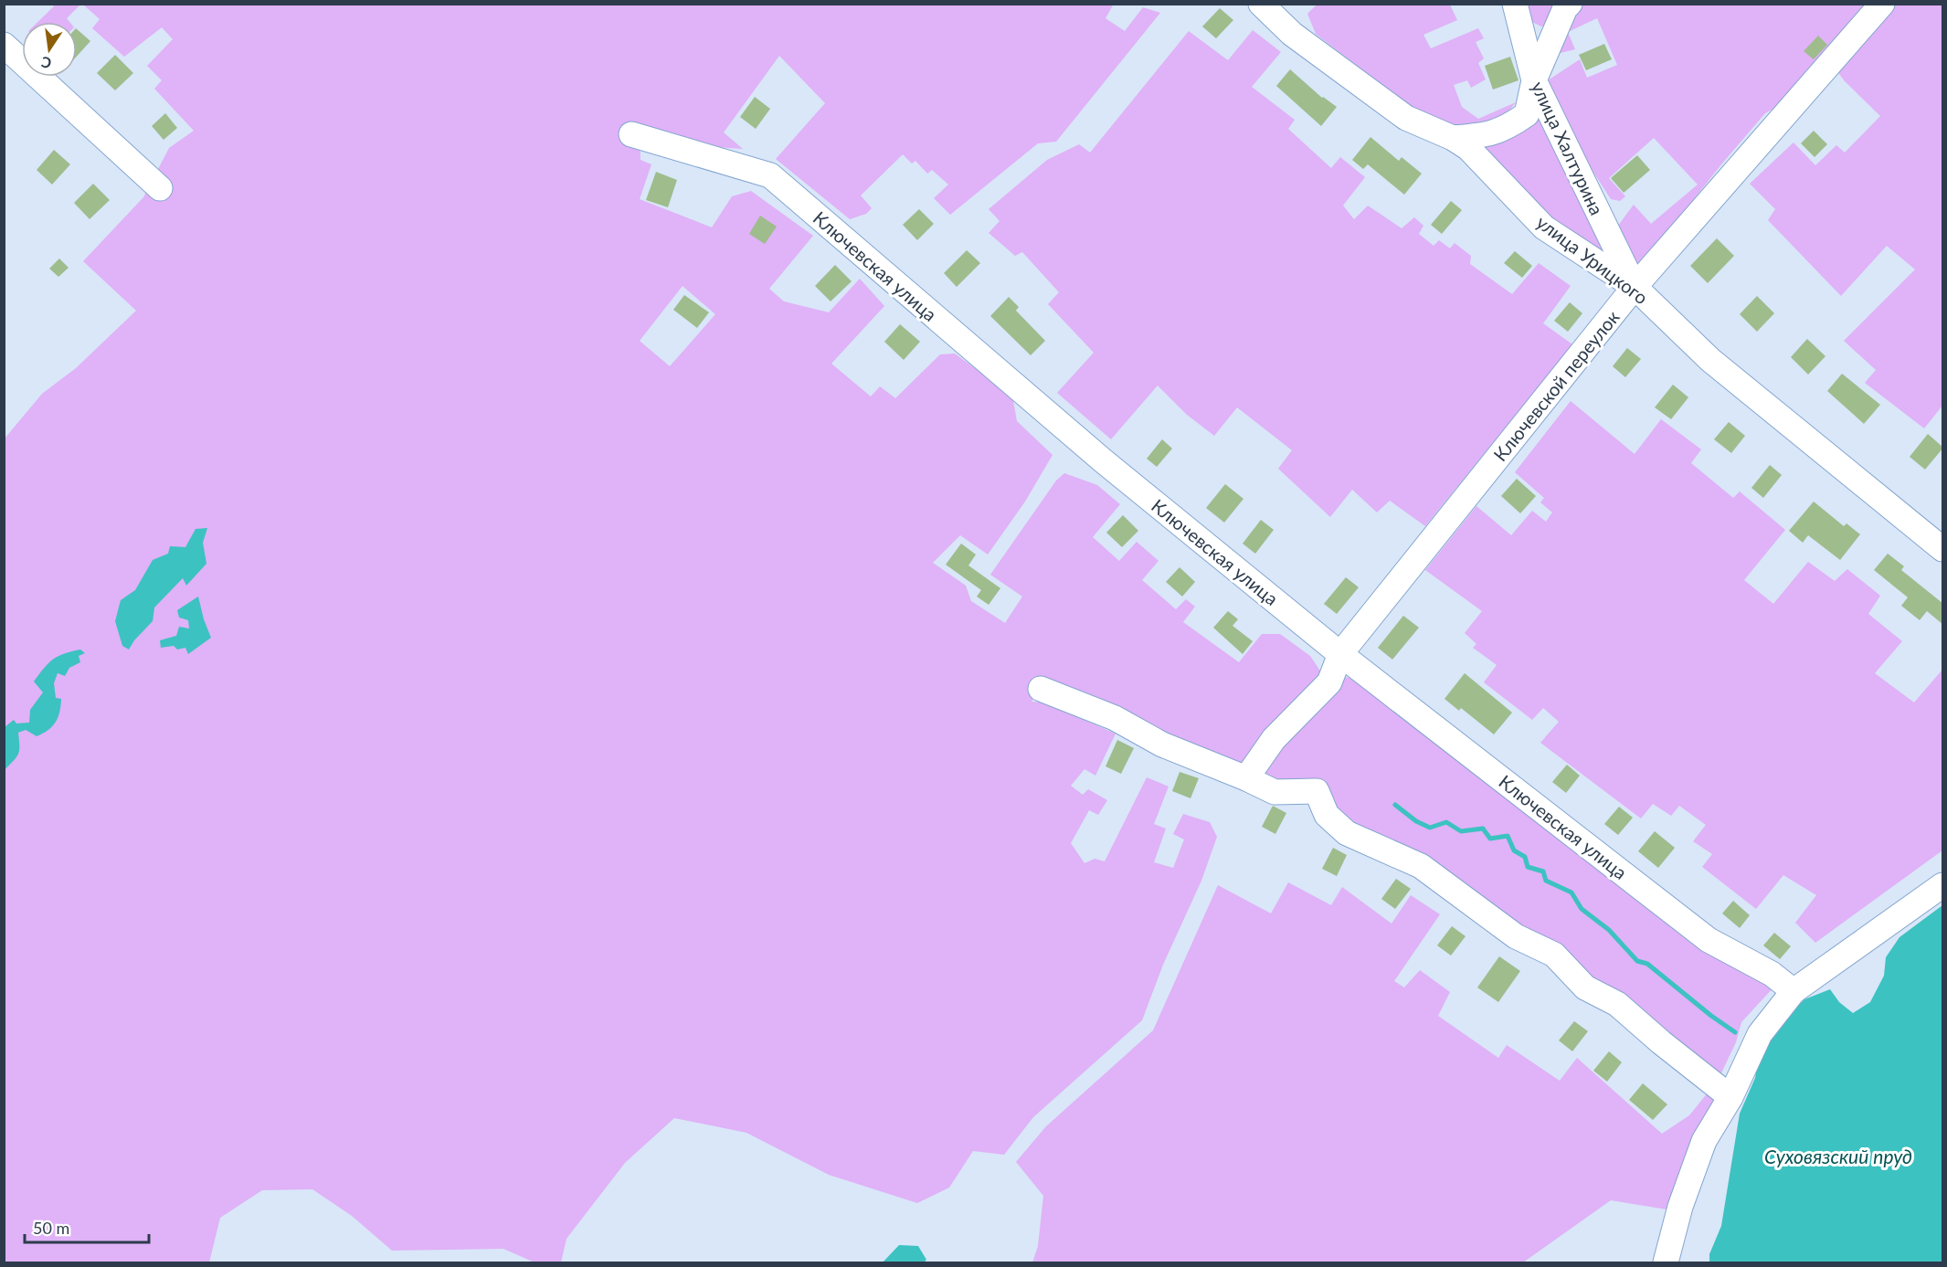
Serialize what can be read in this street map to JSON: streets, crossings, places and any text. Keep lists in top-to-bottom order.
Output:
{
  "streets": {
    "street": [
      "улица Халтурина",
      "улица Урицкого",
      "Ключевская улица",
      "Ключевской переулок"
    ]
  },
  "crossings": [
    ["улица Халтурина", "улица Урицкого"],
    ["улица Халтурина", "Ключевской переулок"],
    ["улица Урицкого", "Ключевской переулок"],
    ["Ключевская улица", "Ключевской переулок"]
  ],
  "water": ["Суховязский пруд"],
  "scale_bar": "50 m",
  "north": "bottom"
}
